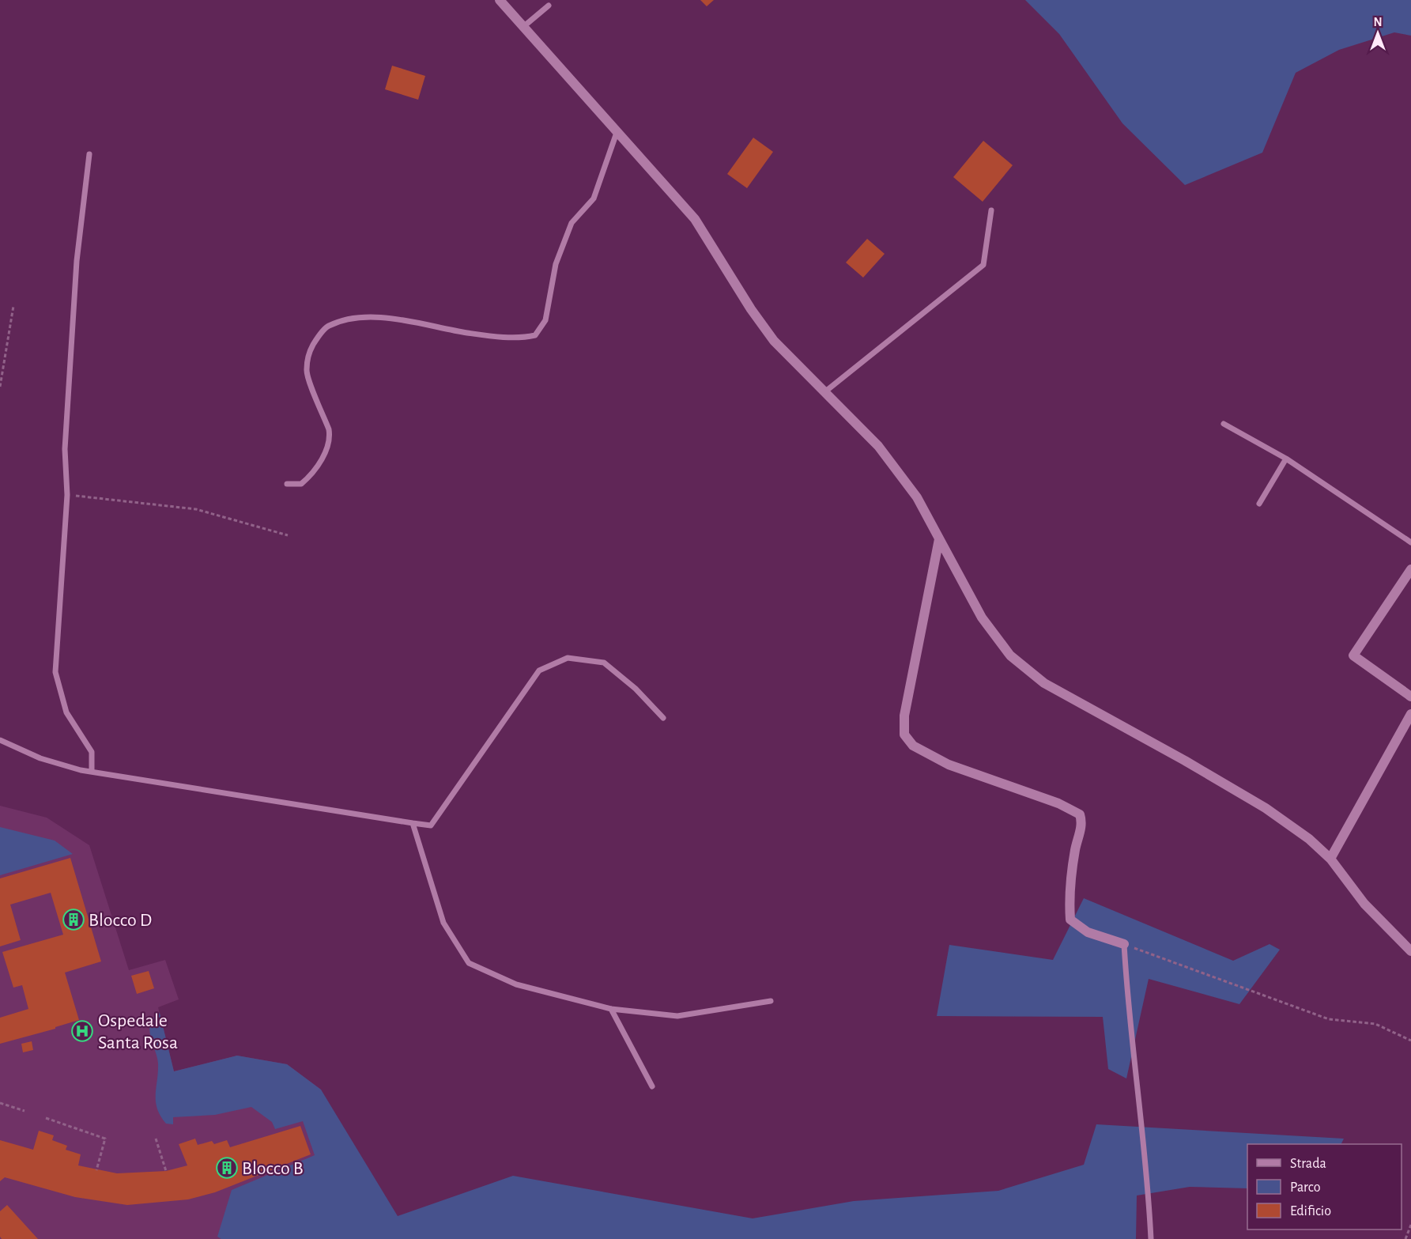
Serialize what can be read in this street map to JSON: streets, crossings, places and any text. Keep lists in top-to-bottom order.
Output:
{
  "places": {
    "building": ["Blocco D", "Blocco B"],
    "hospital": ["Ospedale Santa Rosa"]
  },
  "legend": ["Strada", "Parco", "Edificio"],
  "north": "top"
}
